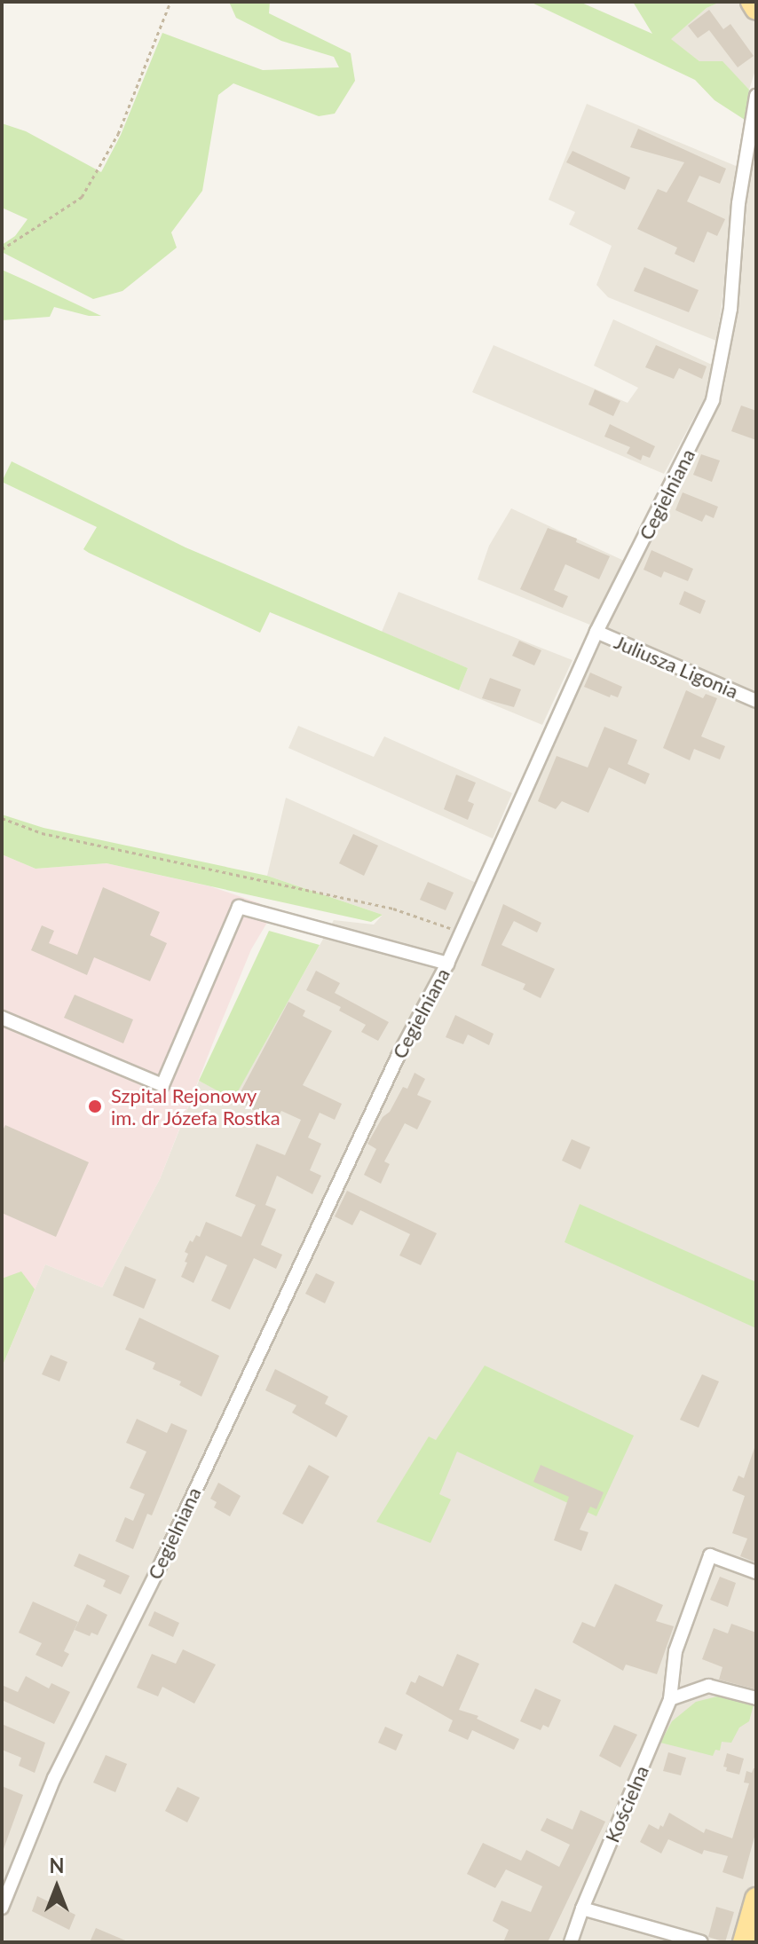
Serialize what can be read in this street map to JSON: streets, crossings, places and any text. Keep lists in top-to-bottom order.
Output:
{
  "streets": {
    "street": ["Cegielniana", "Juliusza Ligonia", "Kościelna"]
  },
  "crossings": [
    ["Cegielniana", "Juliusza Ligonia"]
  ],
  "places": ["Szpital Rejonowy im. dr Józefa Rostka"],
  "north": "top"
}
